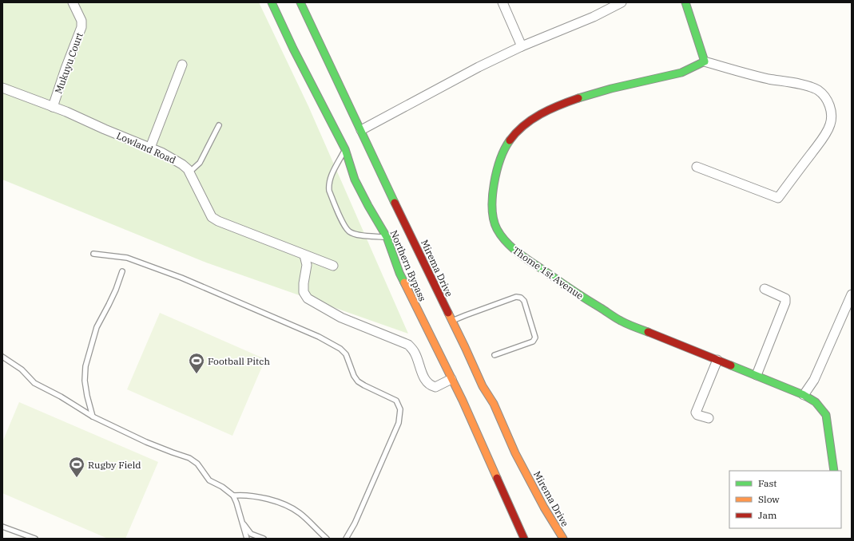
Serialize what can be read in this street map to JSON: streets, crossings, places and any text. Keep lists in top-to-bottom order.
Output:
{
  "streets": {
    "street": [
      "Mukuyu Court",
      "Lowland Road",
      "Northern Bypass",
      "Mirema Drive",
      "Thome 1st Avenue"
    ]
  },
  "crossings": [
    ["Mukuyu Court", "Lowland Road"]
  ],
  "places": {
    "sports": ["Football Pitch", "Rugby Field"]
  },
  "legend": ["Fast", "Slow", "Jam"]
}
